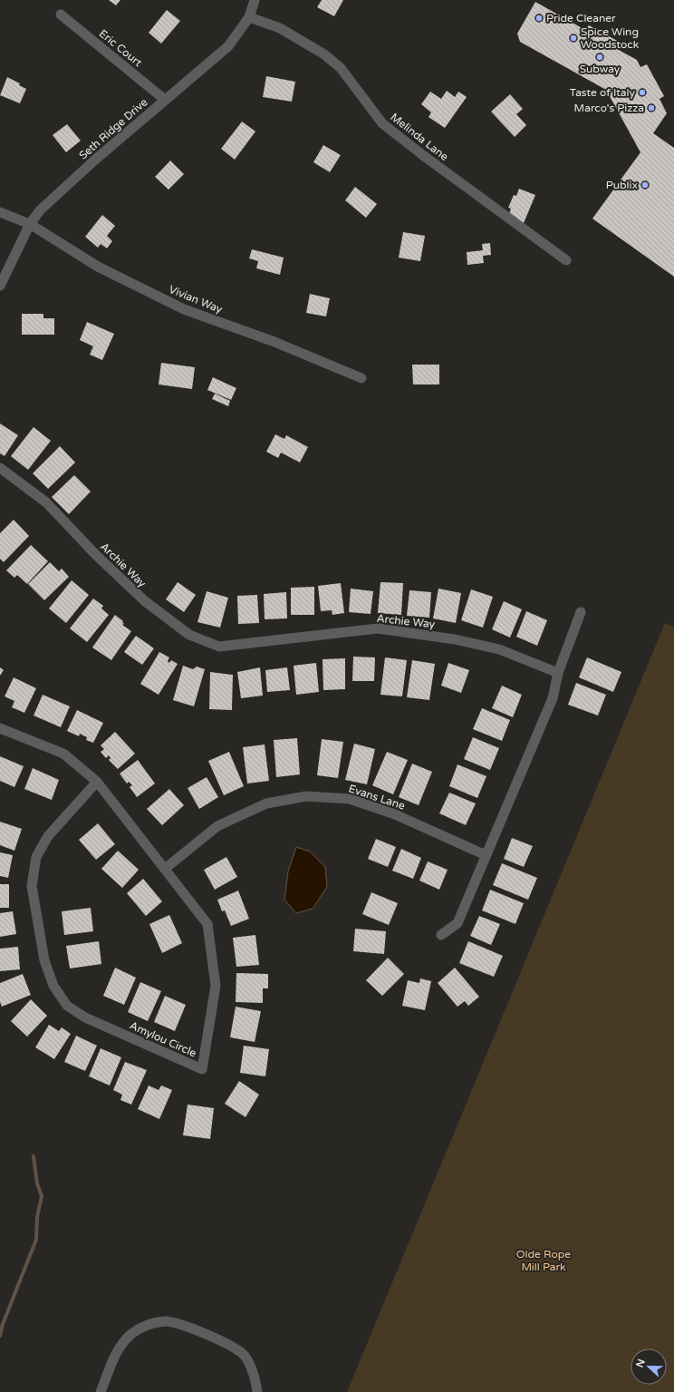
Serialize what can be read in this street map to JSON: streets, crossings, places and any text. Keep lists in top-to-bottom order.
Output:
{
  "streets": {
    "street": [
      "Eric Court",
      "Seth Ridge Drive",
      "Melinda Lane",
      "Vivian Way",
      "Archie Way",
      "Evans Lane",
      "Amylou Circle"
    ]
  },
  "crossings": [
    ["Eric Court", "Seth Ridge Drive"],
    ["Seth Ridge Drive", "Melinda Lane"],
    ["Seth Ridge Drive", "Vivian Way"],
    ["Evans Lane", "Amylou Circle"]
  ],
  "parks": ["Olde Rope Mill Park"],
  "places": [
    "Pride Cleaner",
    "Spice Wing Woodstock",
    "Subway",
    "Taste of Italy",
    "Marco's Pizza",
    "Publix"
  ],
  "north": "left"
}
